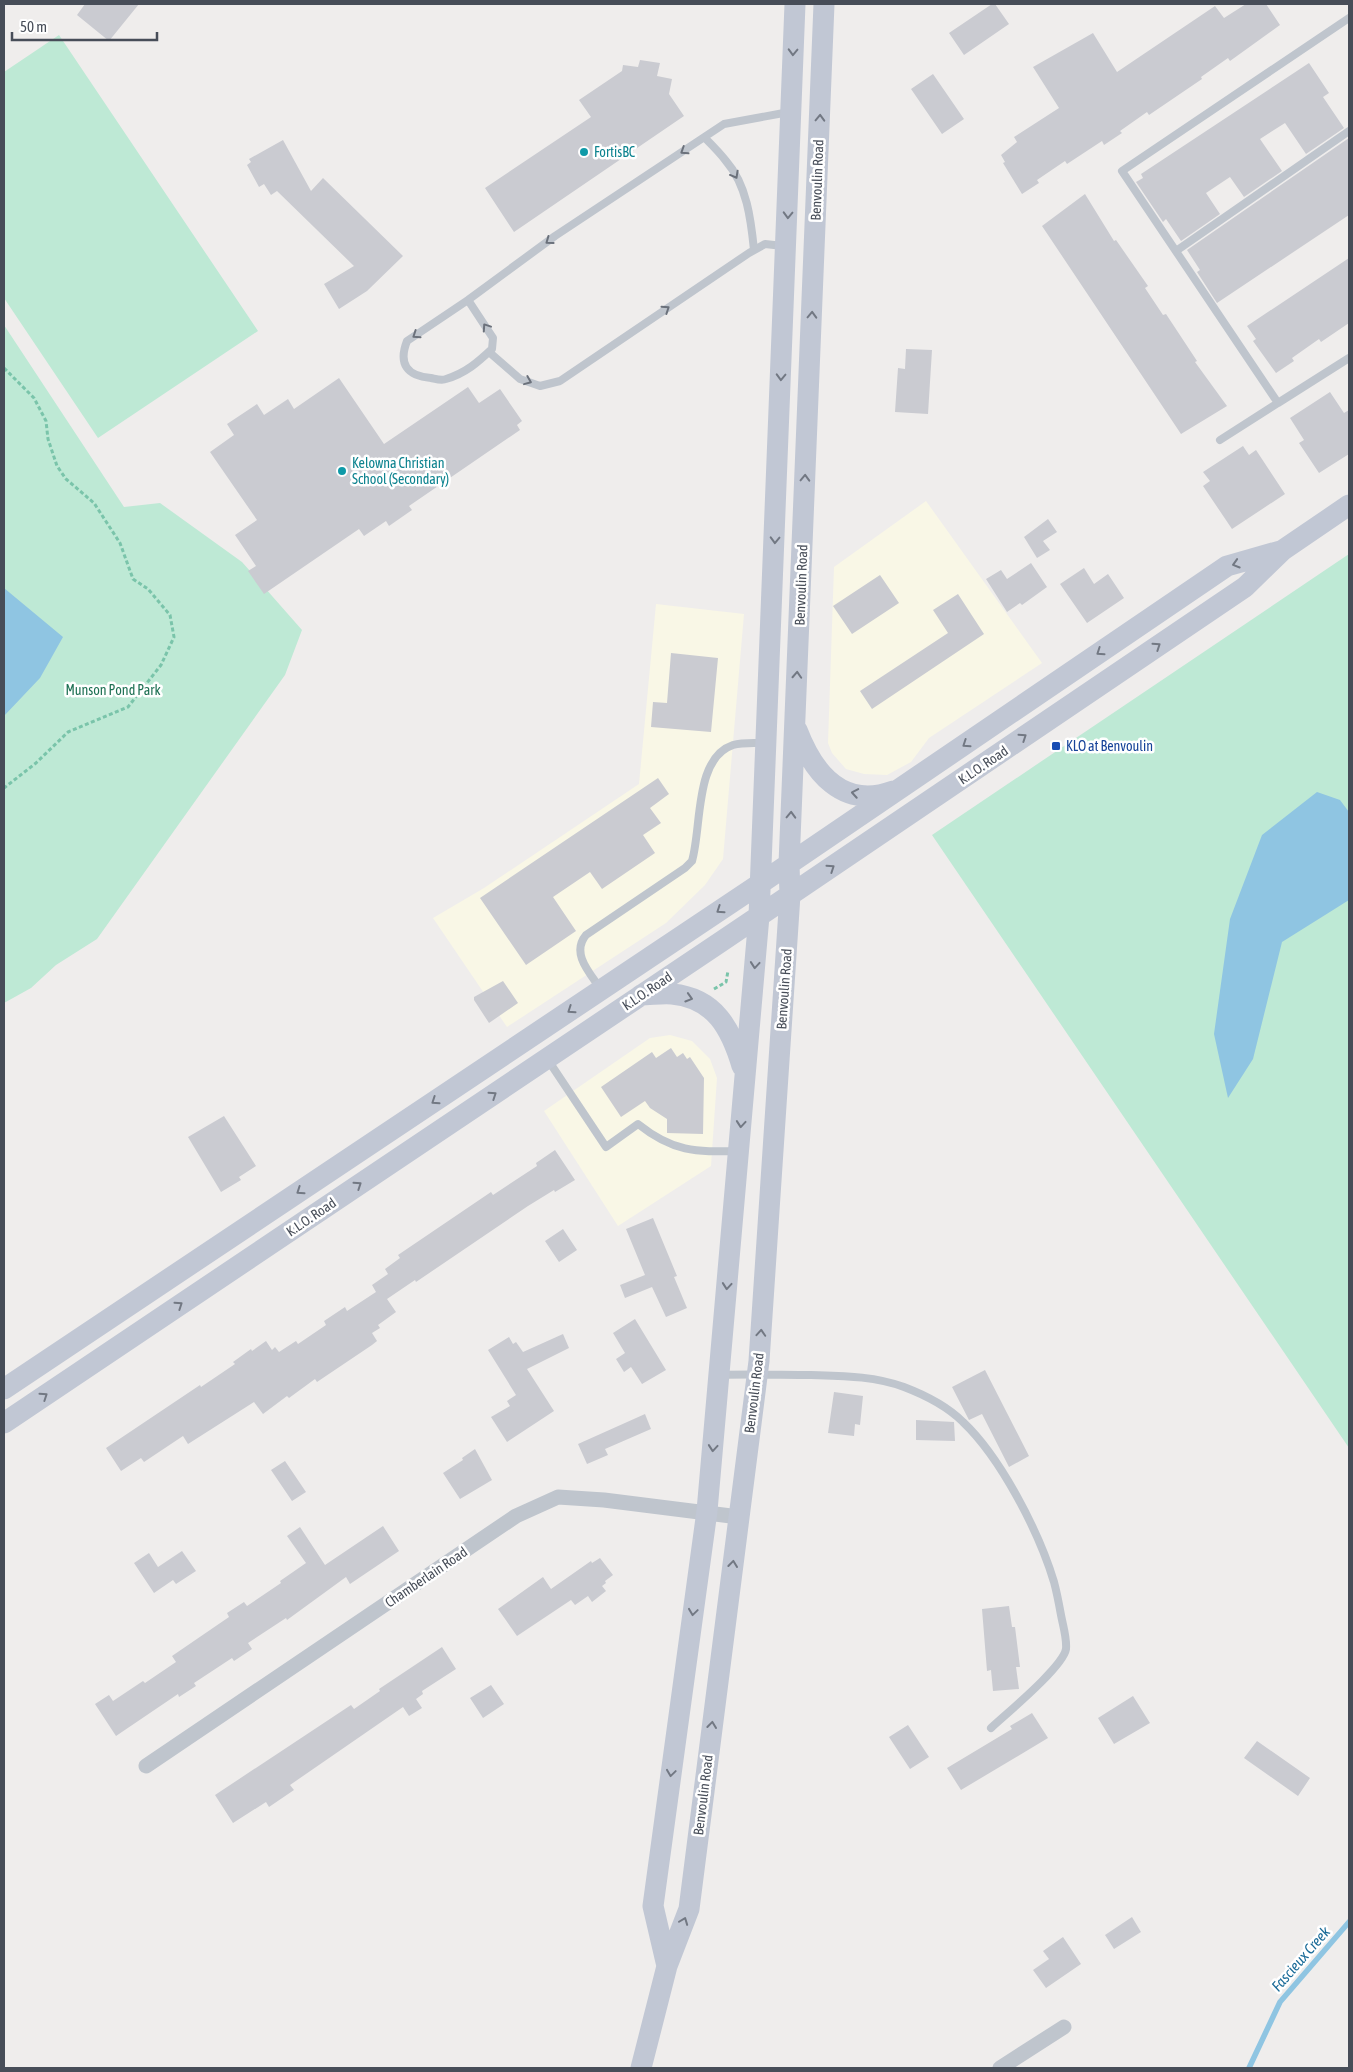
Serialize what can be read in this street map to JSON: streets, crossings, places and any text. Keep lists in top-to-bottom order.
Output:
{
  "streets": {
    "main road": ["Benvoulin Road", "K.L.O. Road"],
    "street": ["Chamberlain Road"]
  },
  "crossings": [
    ["Benvoulin Road", "K.L.O. Road"],
    ["Benvoulin Road", "Chamberlain Road"]
  ],
  "water": ["Fascieux Creek"],
  "parks": ["Munson Pond Park"],
  "places": {
    "other": ["FortisBC", "Kelowna Christian School (Secondary)"],
    "transit": ["KLO at Benvoulin"]
  },
  "scale_bar": "50 m"
}
